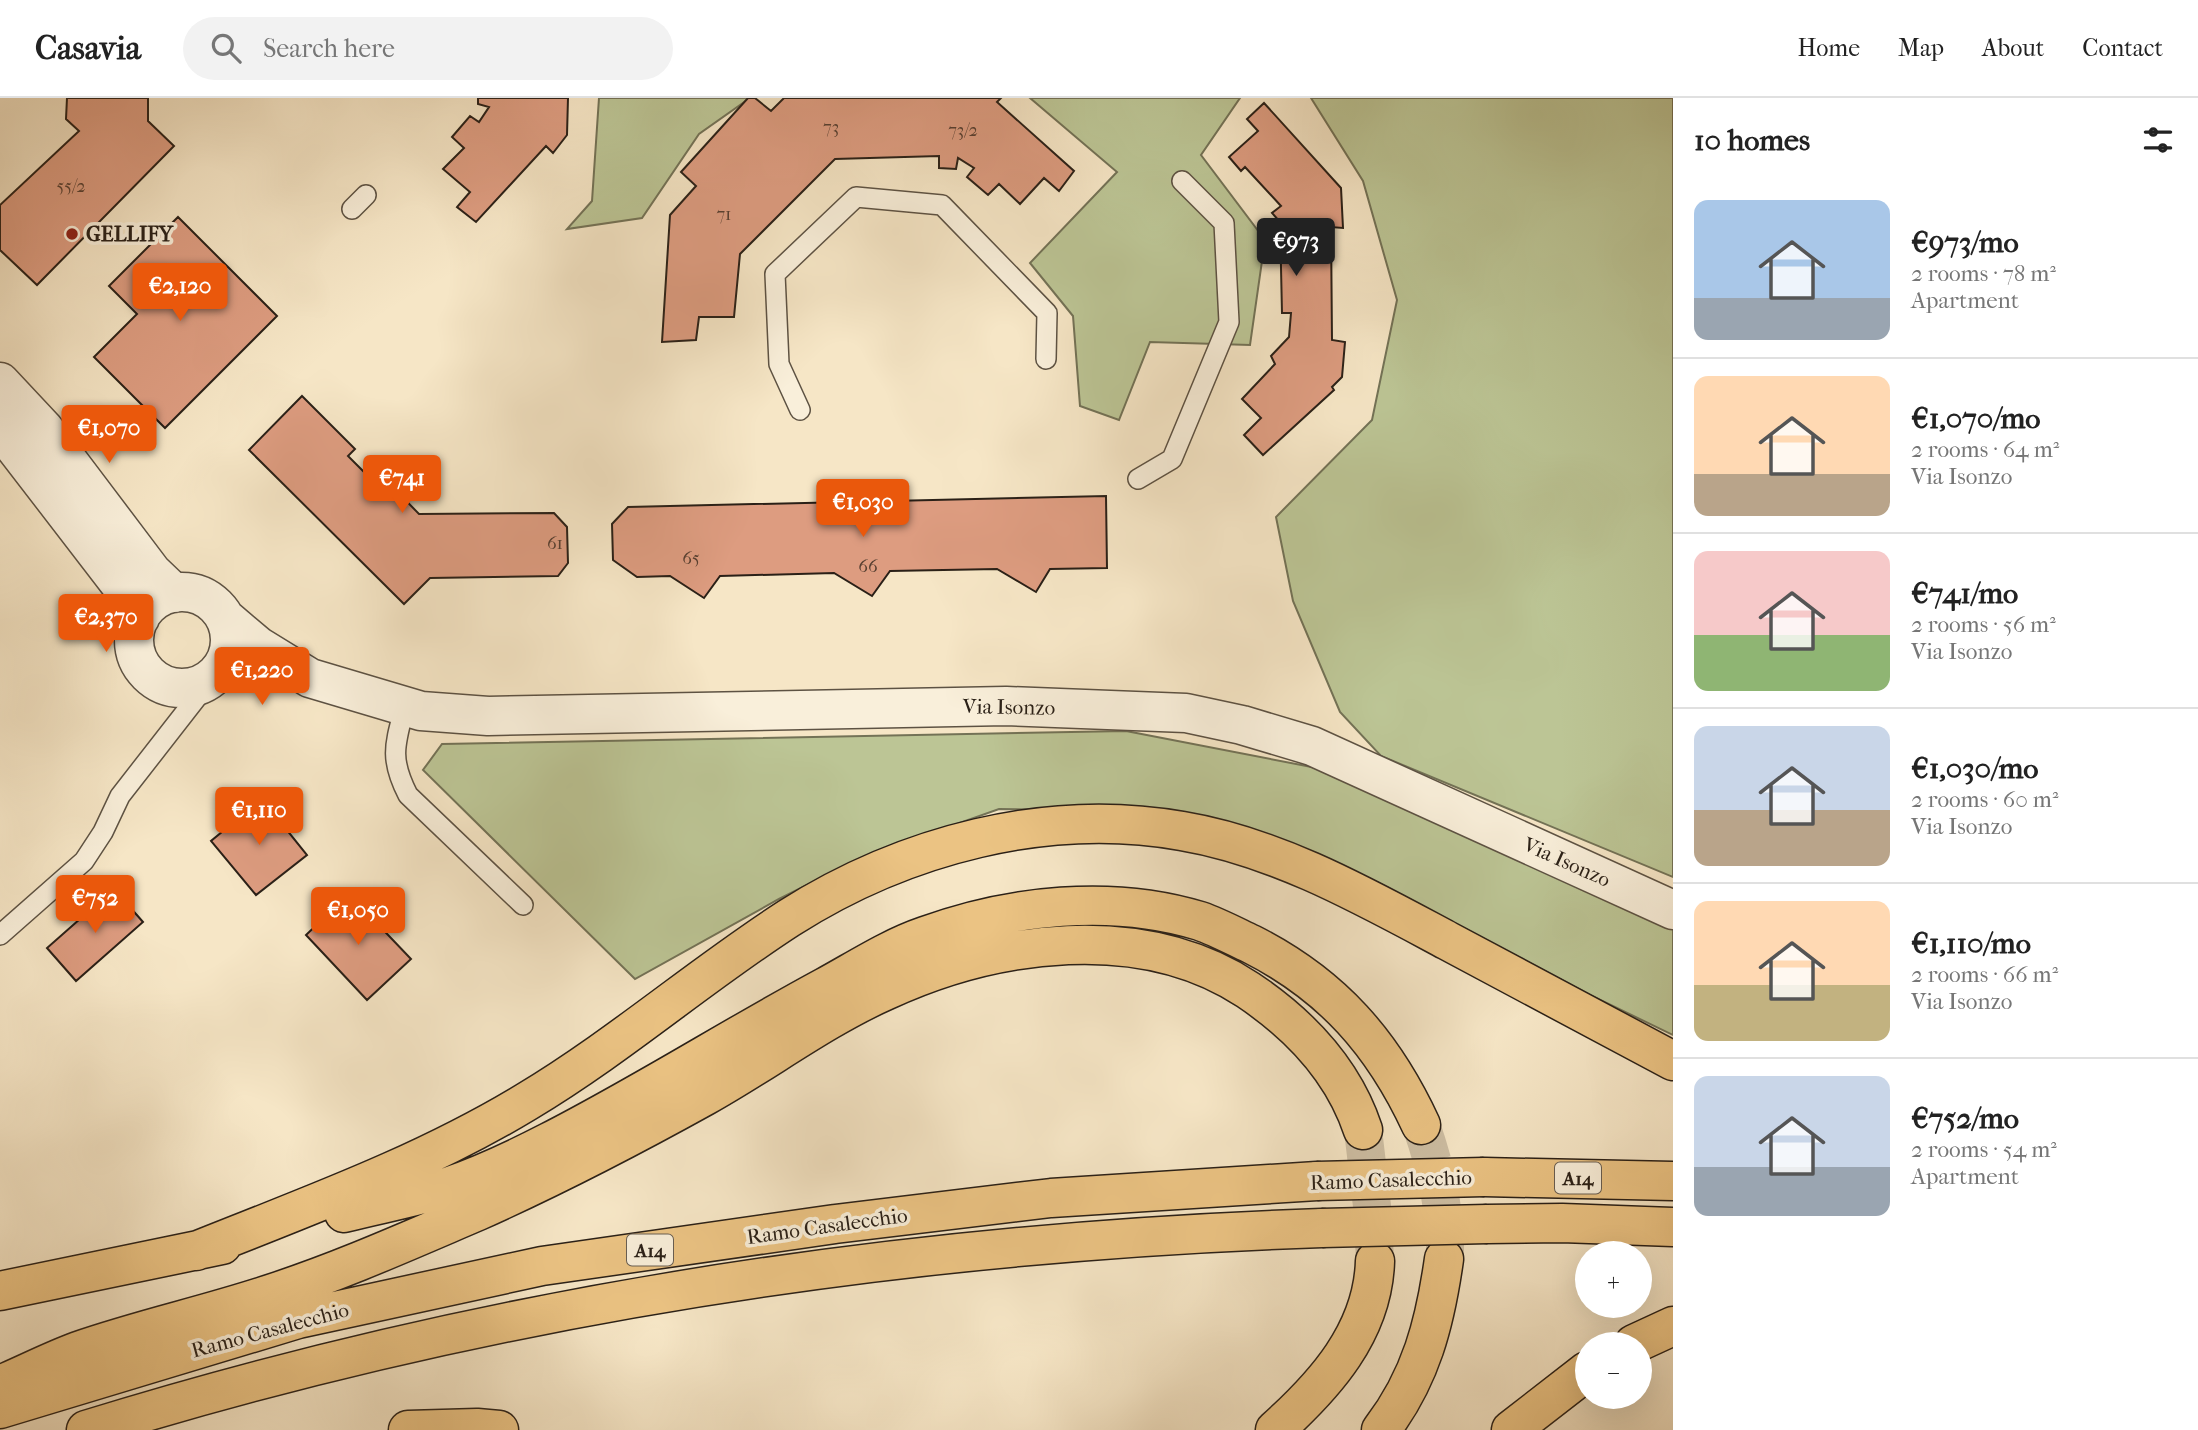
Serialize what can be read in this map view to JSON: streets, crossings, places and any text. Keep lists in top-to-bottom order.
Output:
{
  "streets": {
    "highway": ["A14", "Ramo Casalecchio"],
    "street": ["Via Isonzo"]
  },
  "places": ["GELLIFY"],
  "house_numbers": [
    "73",
    "73/2",
    "55/2",
    "71",
    "61",
    "65",
    "66"
  ],
  "page": {
    "header": "Casavia",
    "search": "Search here",
    "nav": [
      "Home",
      "Map",
      "About",
      "Contact"
    ],
    "heading": "10 homes",
    "list": [
      {
        "name": "€973/mo",
        "note": "2 rooms · 78 m² · Apartment"
      },
      {
        "name": "€1,070/mo",
        "note": "2 rooms · 64 m² · Via Isonzo"
      },
      {
        "name": "€741/mo",
        "note": "2 rooms · 56 m² · Via Isonzo"
      },
      {
        "name": "€1,030/mo",
        "note": "2 rooms · 60 m² · Via Isonzo"
      },
      {
        "name": "€1,110/mo",
        "note": "2 rooms · 66 m² · Via Isonzo"
      },
      {
        "name": "€752/mo",
        "note": "2 rooms · 54 m² · Apartment"
      }
    ],
    "price": [
      "€973",
      "€2,120",
      "€1,070",
      "€741",
      "€1,030",
      "€2,370",
      "€1,220",
      "€1,110",
      "€752",
      "€1,050"
    ],
    "map_buttons": ["+", "−"]
  }
}
